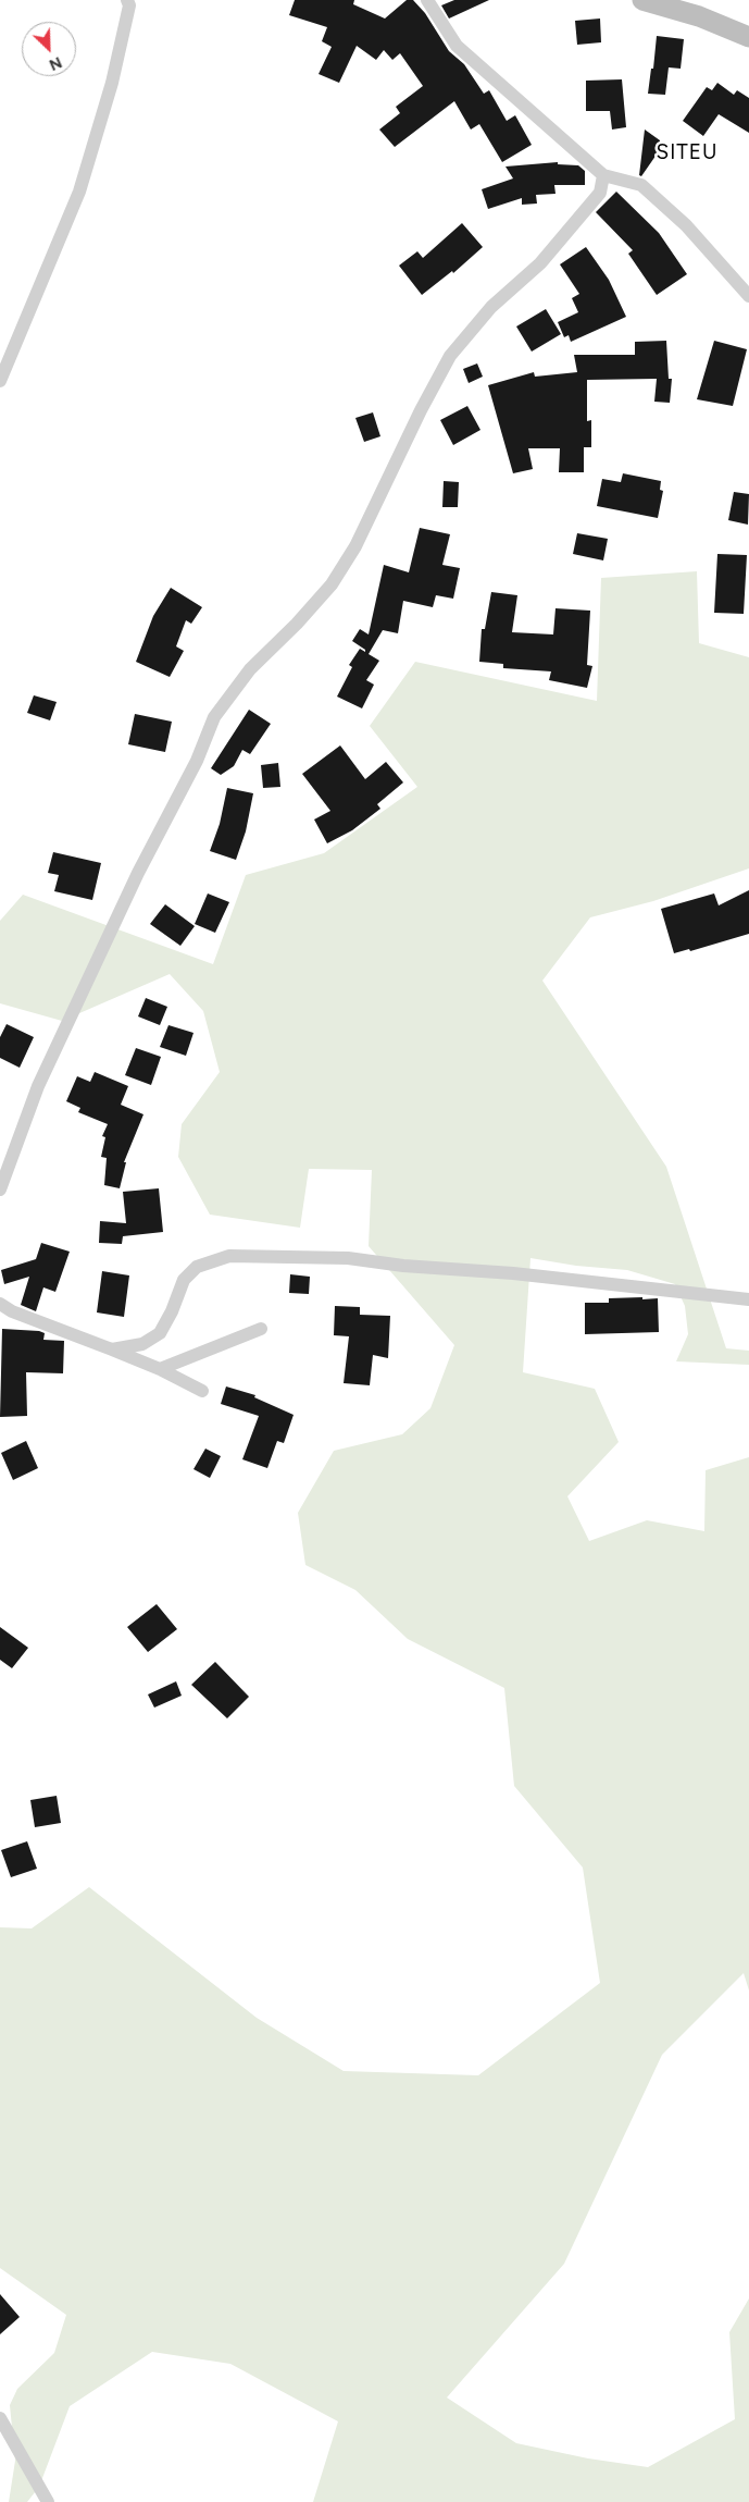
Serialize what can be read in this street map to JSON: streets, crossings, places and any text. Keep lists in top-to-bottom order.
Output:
{
  "districts": ["SITEU"],
  "north": "bottom right"
}
